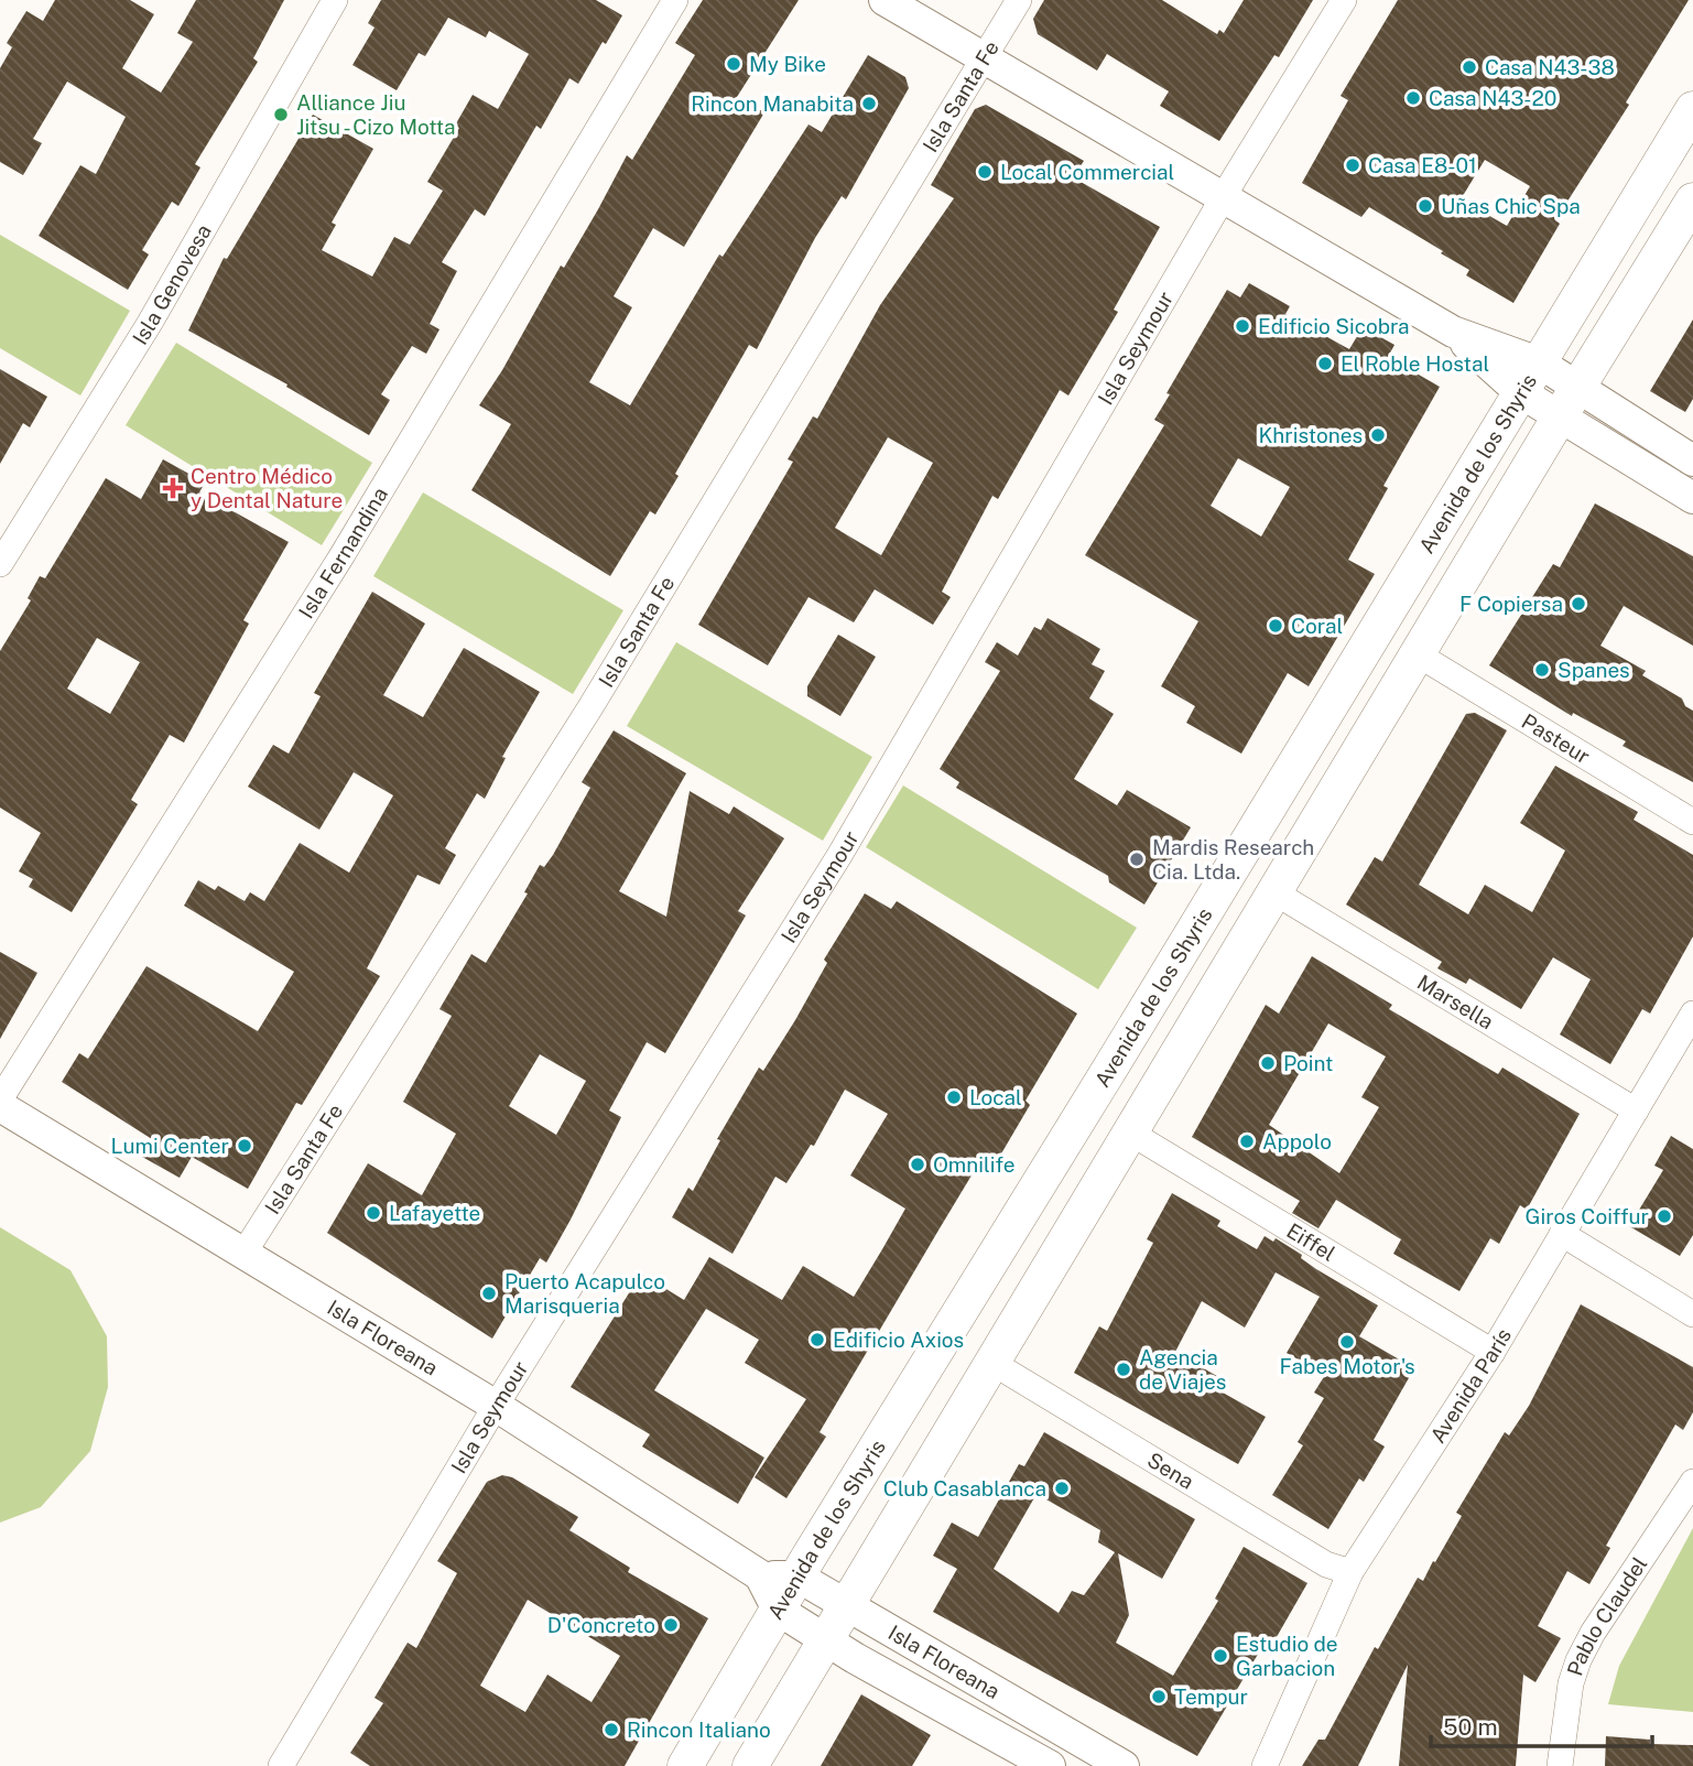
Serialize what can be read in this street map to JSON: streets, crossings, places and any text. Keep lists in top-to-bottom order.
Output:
{
  "streets": {
    "main road": ["Avenida de los Shyris"],
    "street": [
      "Isla Santa Fe",
      "Isla Genovesa",
      "Isla Seymour",
      "Isla Fernandina",
      "Pasteur",
      "Marsella",
      "Eiffel",
      "Isla Floreana",
      "Avenida París",
      "Sena",
      "Pablo Claudel"
    ]
  },
  "crossings": [
    ["Isla Santa Fe", "Isla Floreana"],
    ["Isla Seymour", "Isla Floreana"],
    ["Avenida de los Shyris", "Isla Floreana"],
    ["Marsella", "Avenida París"],
    ["Eiffel", "Avenida París"],
    ["Avenida París", "Sena"]
  ],
  "places": {
    "other": [
      "My Bike",
      "Casa N43-38",
      "Casa N43-20",
      "Rincon Manabita",
      "Alliance Jiu Jitsu - Cizo Motta",
      "Casa E8-01",
      "Local Commercial",
      "Uñas Chic Spa",
      "Edificio Sicobra",
      "El Roble Hostal",
      "Khristones",
      "F Copiersa",
      "Coral",
      "Spanes",
      "Mardis Research Cia. Ltda.",
      "Point",
      "Local",
      "Appolo",
      "Lumi Center",
      "Omnilife",
      "Lafayette",
      "Giros Coiffur",
      "Puerto Acapulco Marisqueria",
      "Edificio Axios",
      "Fabes Motor's",
      "Agencia de Viajes",
      "Club Casablanca",
      "D'Concreto",
      "Estudio de Garbacion",
      "Tempur",
      "Rincon Italiano"
    ],
    "health": ["Centro Médico y Dental Nature"]
  },
  "scale_bar": "50 m"
}
